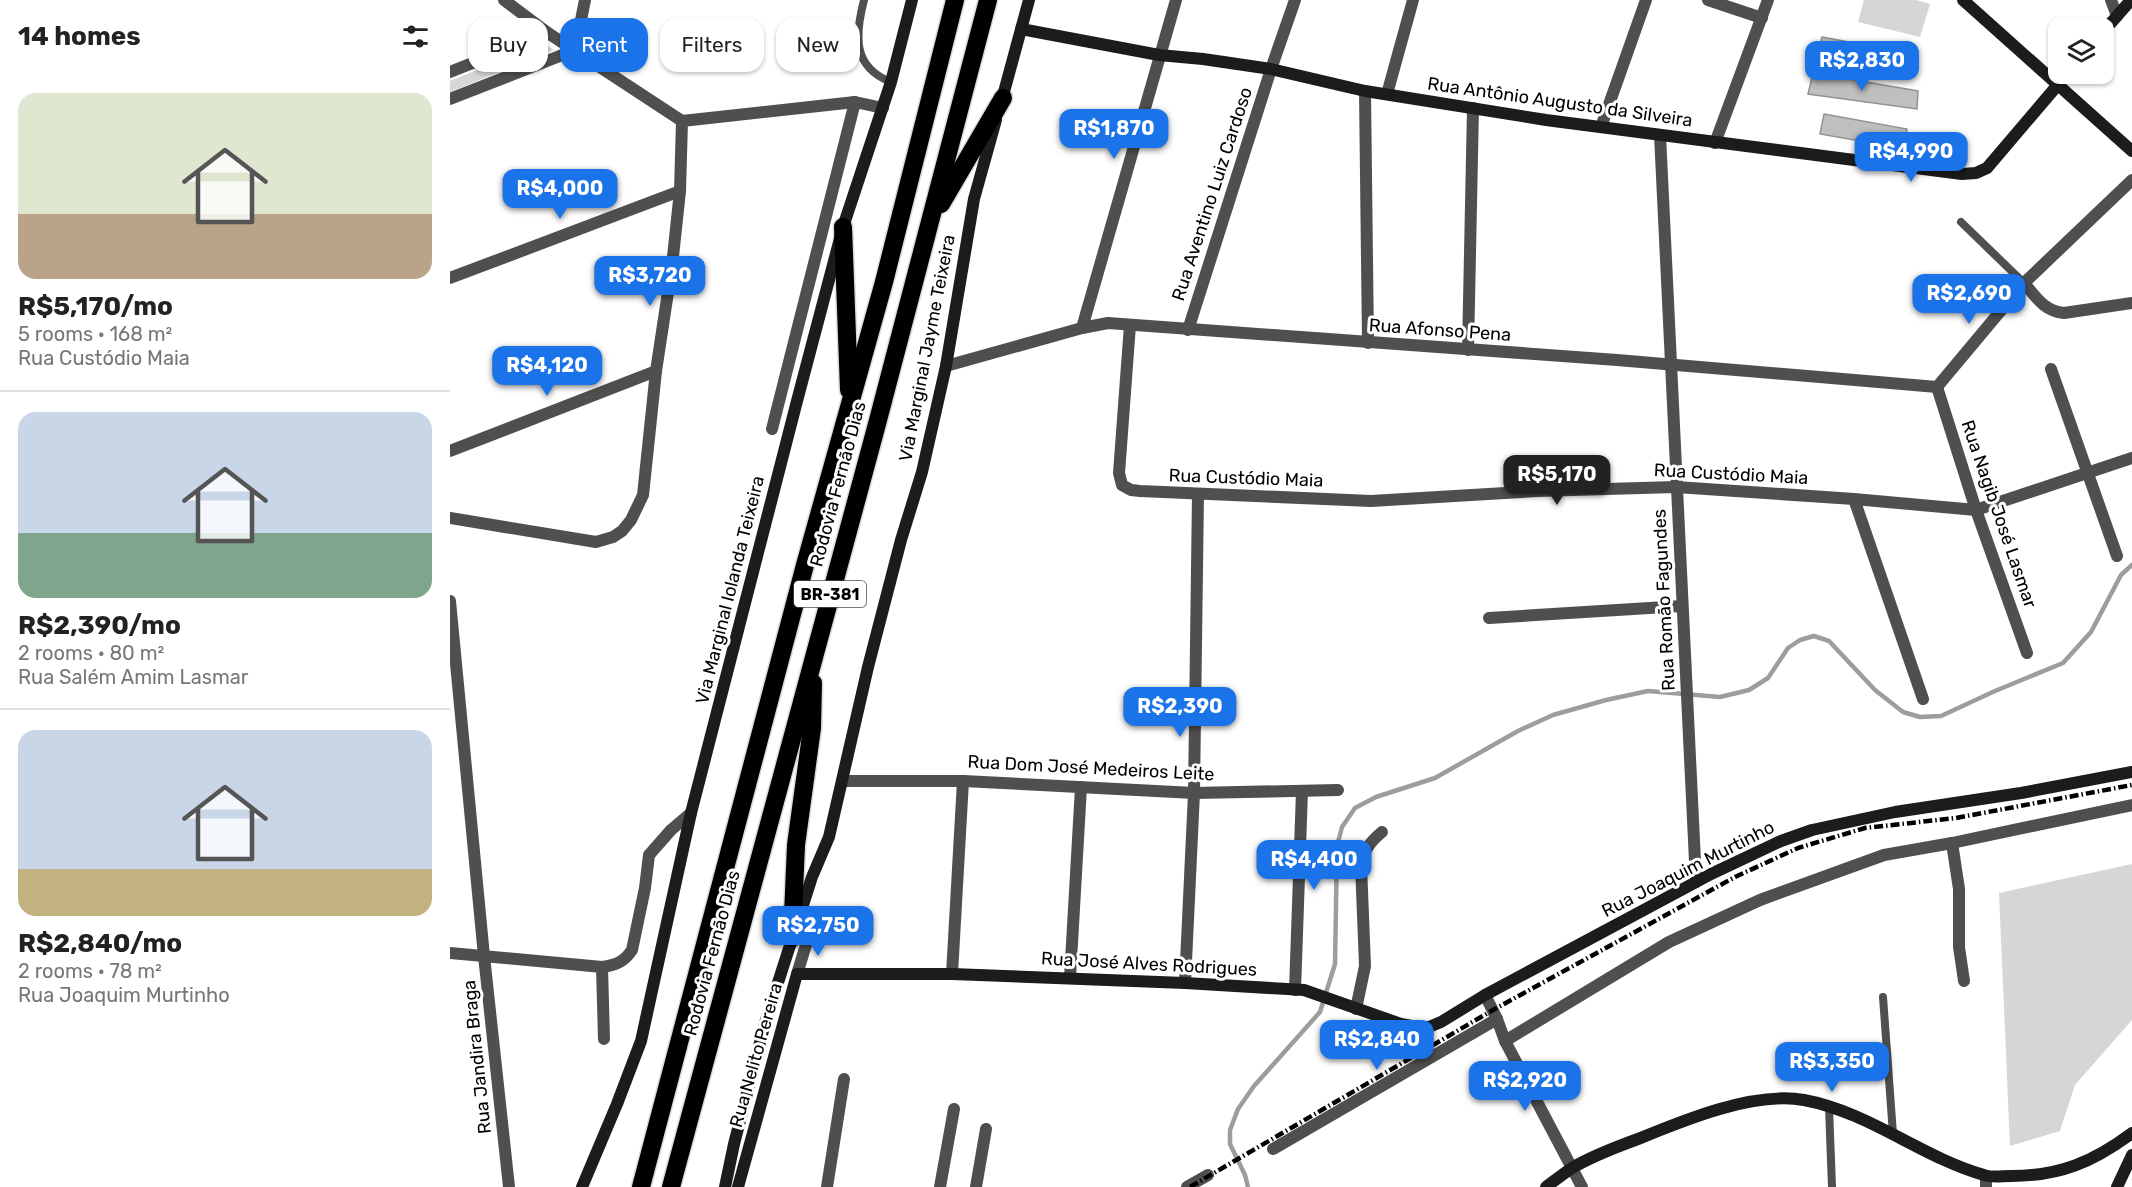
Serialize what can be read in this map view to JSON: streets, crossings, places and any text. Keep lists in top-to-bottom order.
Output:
{
  "streets": {
    "highway": ["Rodovia Fernão Dias", "BR-381"],
    "street": [
      "Rua Antônio Augusto da Silveira",
      "Rua Aventino Luiz Cardoso",
      "Rua Afonso Pena",
      "Via Marginal Jayme Teixeira",
      "Rua Custódio Maia",
      "Rua Nagib José Lasmar",
      "Via Marginal Iolanda Teixeira",
      "Rua Romão Fagundes",
      "Rua Dom José Medeiros Leite",
      "Rua Joaquim Murtinho",
      "Rua José Alves Rodrigues",
      "Rua Nelito Pereira",
      "Rua Jandira Braga"
    ]
  },
  "crossings": [
    ["Rua Antônio Augusto da Silveira", "Rua Aventino Luiz Cardoso"],
    ["Rua Antônio Augusto da Silveira", "Via Marginal Jayme Teixeira"],
    ["Rua Antônio Augusto da Silveira", "Rua Romão Fagundes"],
    ["Rua Aventino Luiz Cardoso", "Rua Afonso Pena"],
    ["Rua Afonso Pena", "Via Marginal Jayme Teixeira"],
    ["Rua Afonso Pena", "Rua Custódio Maia"],
    ["Rua Afonso Pena", "Rua Nagib José Lasmar"],
    ["Rua Afonso Pena", "Rua Romão Fagundes"],
    ["Via Marginal Jayme Teixeira", "Rua Dom José Medeiros Leite"],
    ["Rua Custódio Maia", "Rua Nagib José Lasmar"],
    ["Rua Custódio Maia", "Rua Romão Fagundes"],
    ["Rua Romão Fagundes", "Rua Joaquim Murtinho"],
    ["Rua Joaquim Murtinho", "Rua José Alves Rodrigues"],
    ["Rua José Alves Rodrigues", "Rua Nelito Pereira"]
  ],
  "page": {
    "heading": "14 homes",
    "chip": [
      "Buy",
      "Rent",
      "Filters",
      "New"
    ],
    "price": [
      "R$2,830",
      "R$1,870",
      "R$4,990",
      "R$4,000",
      "R$3,720",
      "R$2,690",
      "R$4,120",
      "R$5,170",
      "R$2,390",
      "R$4,400",
      "R$2,750",
      "R$2,840",
      "R$3,350",
      "R$2,920"
    ],
    "list": [
      {
        "name": "R$5,170/mo",
        "note": "5 rooms · 168 m² · Rua Custódio Maia"
      },
      {
        "name": "R$2,390/mo",
        "note": "2 rooms · 80 m² · Rua Salém Amim Lasmar"
      },
      {
        "name": "R$2,840/mo",
        "note": "2 rooms · 78 m² · Rua Joaquim Murtinho"
      }
    ]
  }
}
